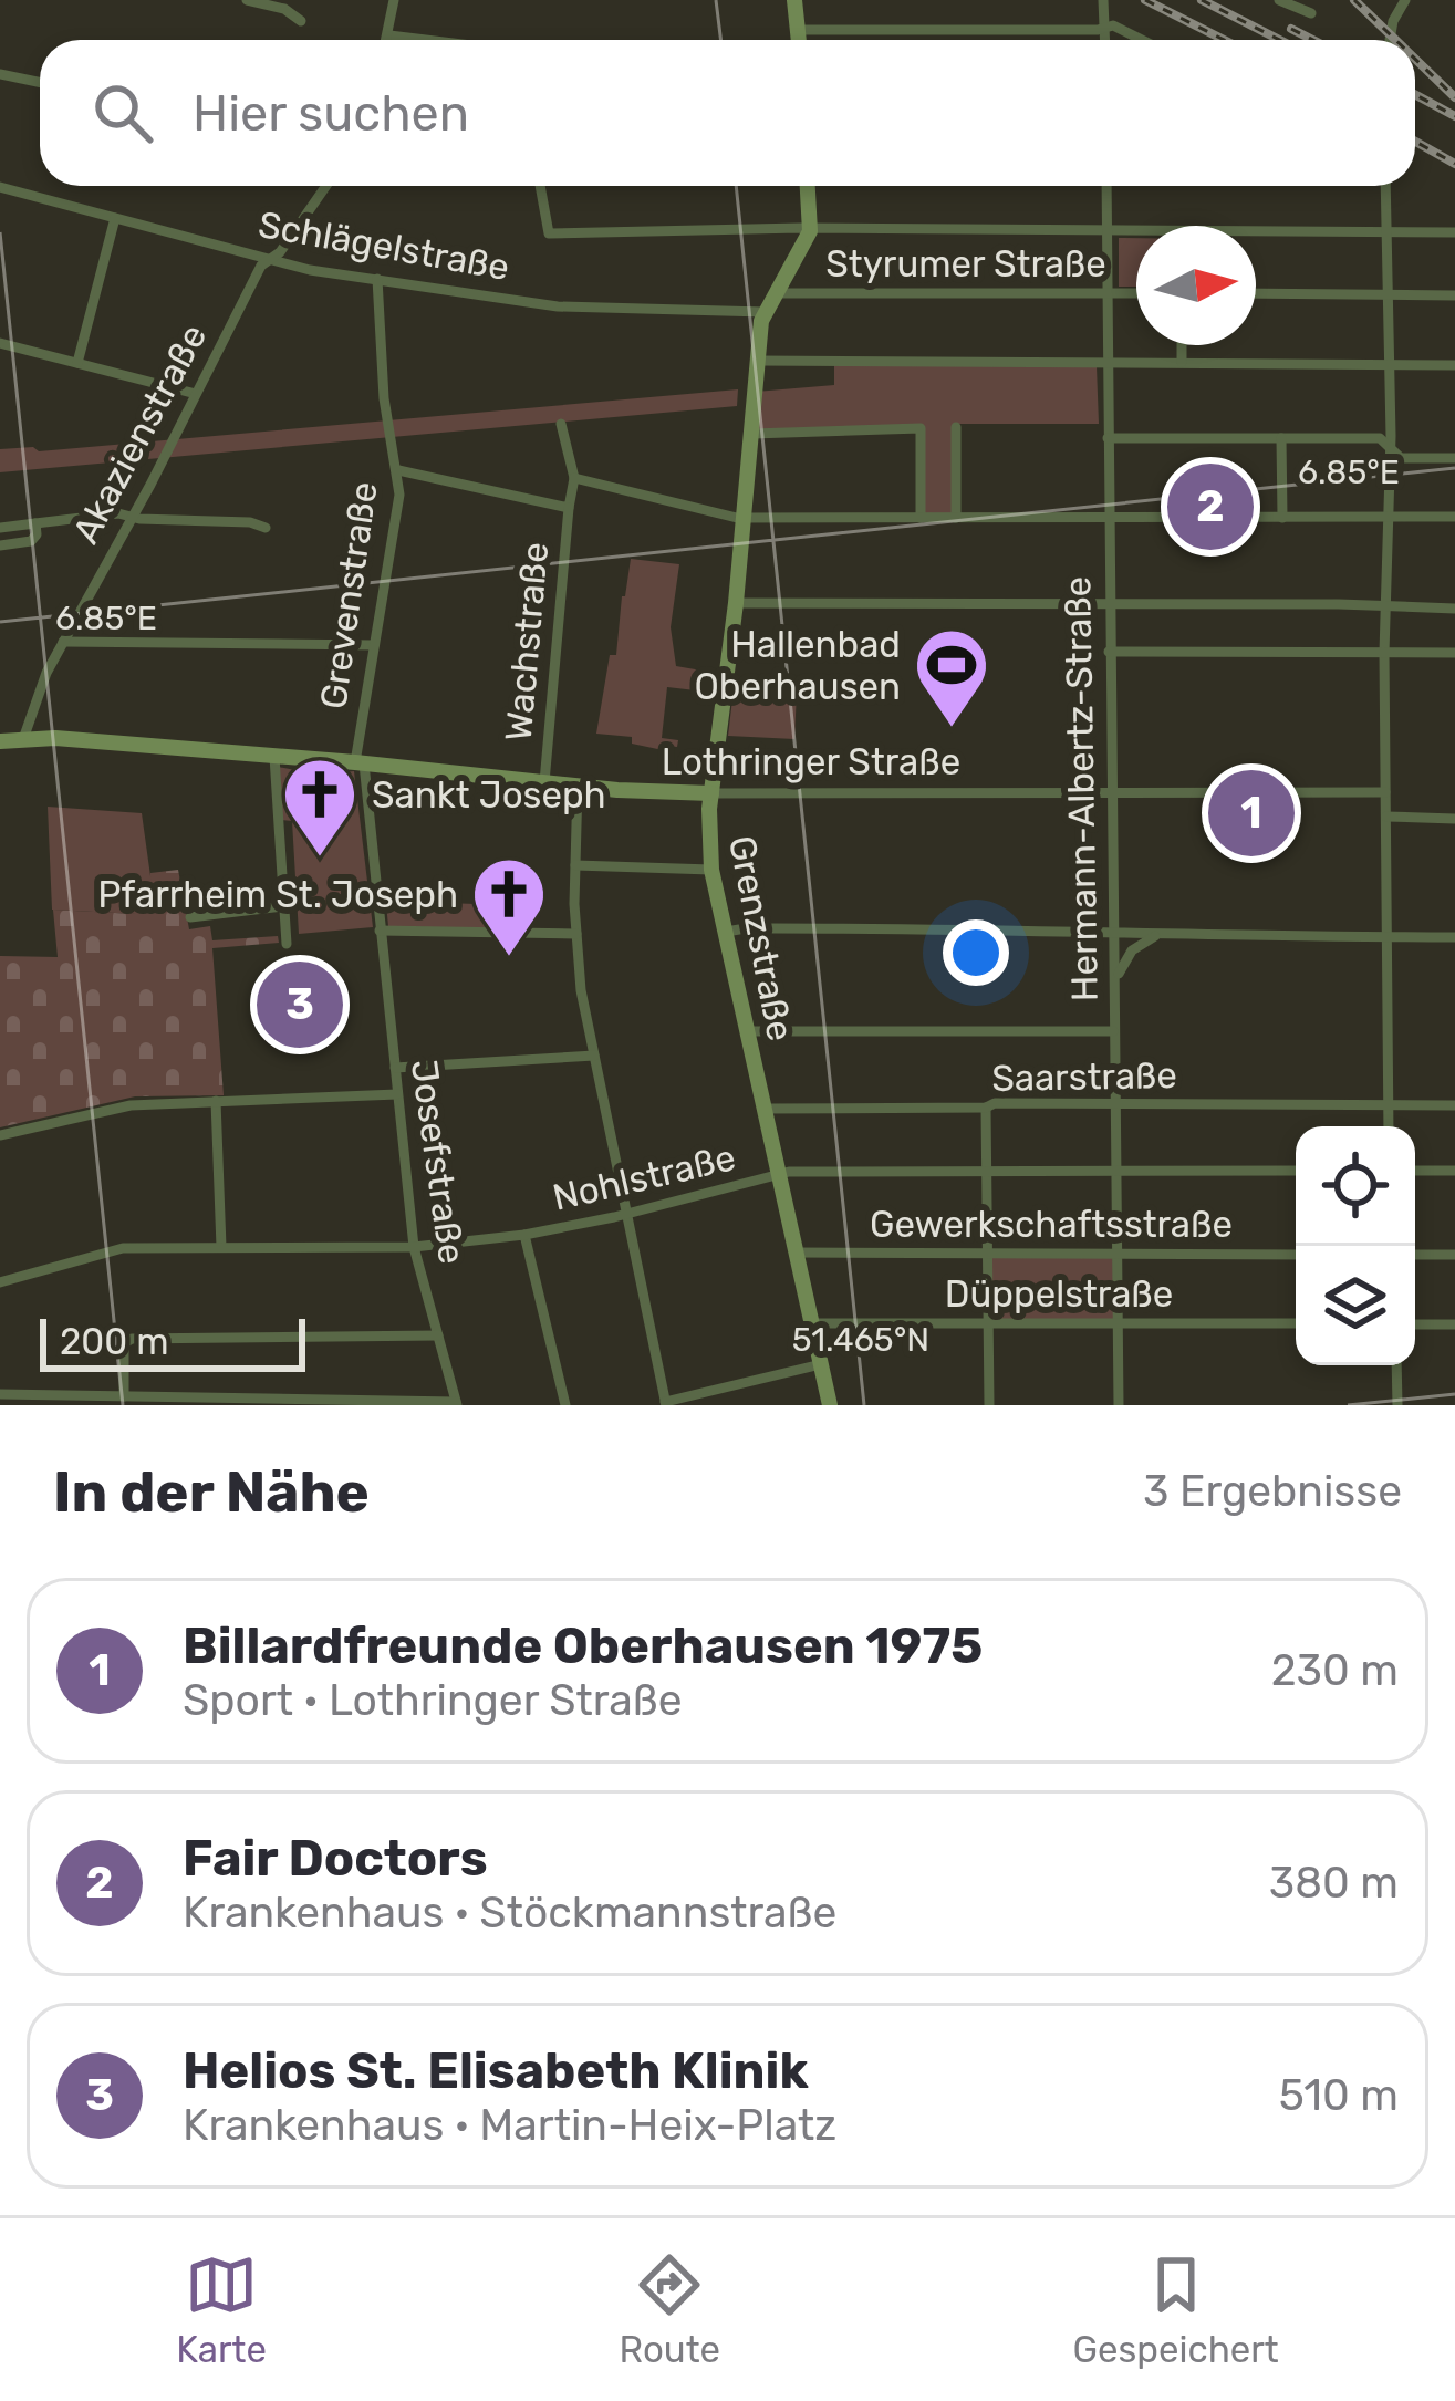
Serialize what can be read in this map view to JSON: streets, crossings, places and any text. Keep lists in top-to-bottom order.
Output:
{
  "streets": {
    "street": [
      "Schlägelstraße",
      "Styrumer Straße",
      "Akazienstraße",
      "Grevenstraße",
      "Wachstraße",
      "Lothringer Straße",
      "Hermann-Albertz-Straße",
      "Grenzstraße",
      "Saarstraße",
      "Josefstraße",
      "Nohlstraße",
      "Gewerkschaftsstraße",
      "Düppelstraße"
    ]
  },
  "crossings": [
    ["Schlägelstraße", "Akazienstraße"],
    ["Schlägelstraße", "Grevenstraße"],
    ["Schlägelstraße", "Grenzstraße"],
    ["Styrumer Straße", "Hermann-Albertz-Straße"],
    ["Styrumer Straße", "Grenzstraße"],
    ["Akazienstraße", "Lothringer Straße"],
    ["Grevenstraße", "Lothringer Straße"],
    ["Grevenstraße", "Josefstraße"],
    ["Wachstraße", "Lothringer Straße"],
    ["Lothringer Straße", "Hermann-Albertz-Straße"],
    ["Lothringer Straße", "Grenzstraße"],
    ["Lothringer Straße", "Josefstraße"],
    ["Hermann-Albertz-Straße", "Saarstraße"],
    ["Hermann-Albertz-Straße", "Nohlstraße"],
    ["Hermann-Albertz-Straße", "Gewerkschaftsstraße"],
    ["Hermann-Albertz-Straße", "Düppelstraße"],
    ["Grenzstraße", "Saarstraße"],
    ["Grenzstraße", "Nohlstraße"],
    ["Grenzstraße", "Gewerkschaftsstraße"],
    ["Grenzstraße", "Düppelstraße"],
    ["Josefstraße", "Nohlstraße"]
  ],
  "places": {
    "sports": ["Hallenbad Oberhausen"],
    "church": ["Sankt Joseph", "Pfarrheim St. Joseph"]
  },
  "scale_bar": "200 m",
  "north": "right",
  "page": {
    "search": "Hier suchen",
    "pins": ["2", "1", "3"],
    "scale": "200 m",
    "heading": ["In der Nähe", "3 Ergebnisse"],
    "list": [
      {
        "mark": "1",
        "name": "Billardfreunde Oberhausen 1975",
        "note": "Sport · Lothringer Straße",
        "value": "230 m"
      },
      {
        "mark": "2",
        "name": "Fair Doctors",
        "note": "Krankenhaus · Stöckmannstraße",
        "value": "380 m"
      },
      {
        "mark": "3",
        "name": "Helios St. Elisabeth Klinik",
        "note": "Krankenhaus · Martin-Heix-Platz",
        "value": "510 m"
      }
    ],
    "nav": ["Karte", "Route", "Gespeichert"]
  },
  "coordinates": ["6.85°E", "51.465°N"]
}
